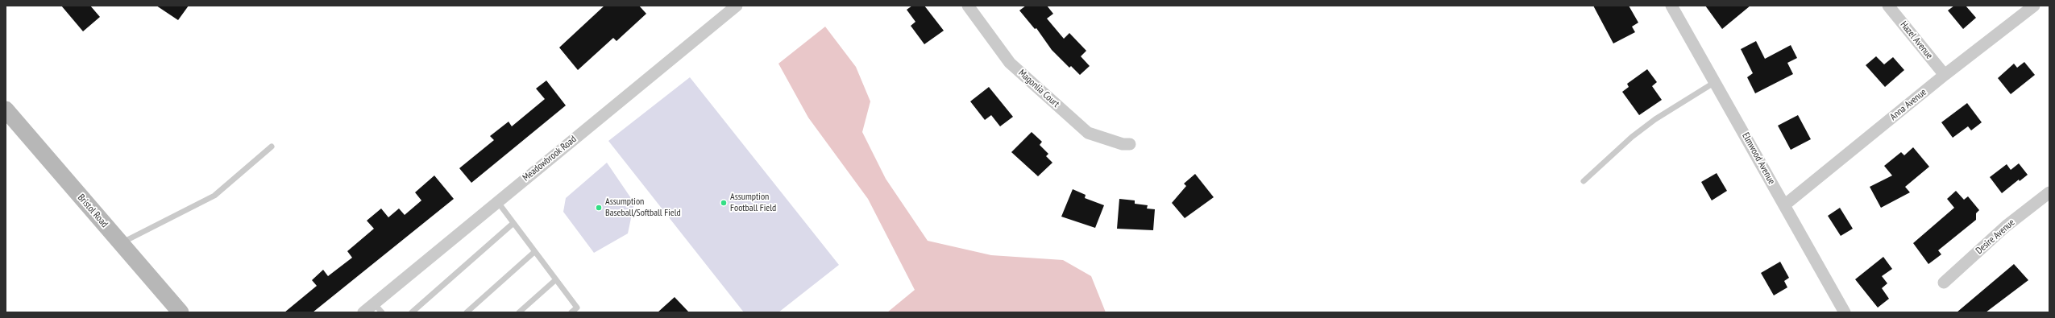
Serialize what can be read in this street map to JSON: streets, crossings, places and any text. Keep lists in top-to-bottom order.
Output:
{
  "streets": {
    "main road": ["Bristol Road"],
    "street": [
      "Hazel Avenue",
      "Magonlia Court",
      "Anna Avenue",
      "Meadowbrook Road",
      "Elmwood Avenue",
      "Desire Avenue"
    ]
  },
  "crossings": [
    ["Hazel Avenue", "Anna Avenue"],
    ["Anna Avenue", "Elmwood Avenue"]
  ],
  "places": ["Assumption Football Field", "Assumption Baseball/Softball Field"]
}
